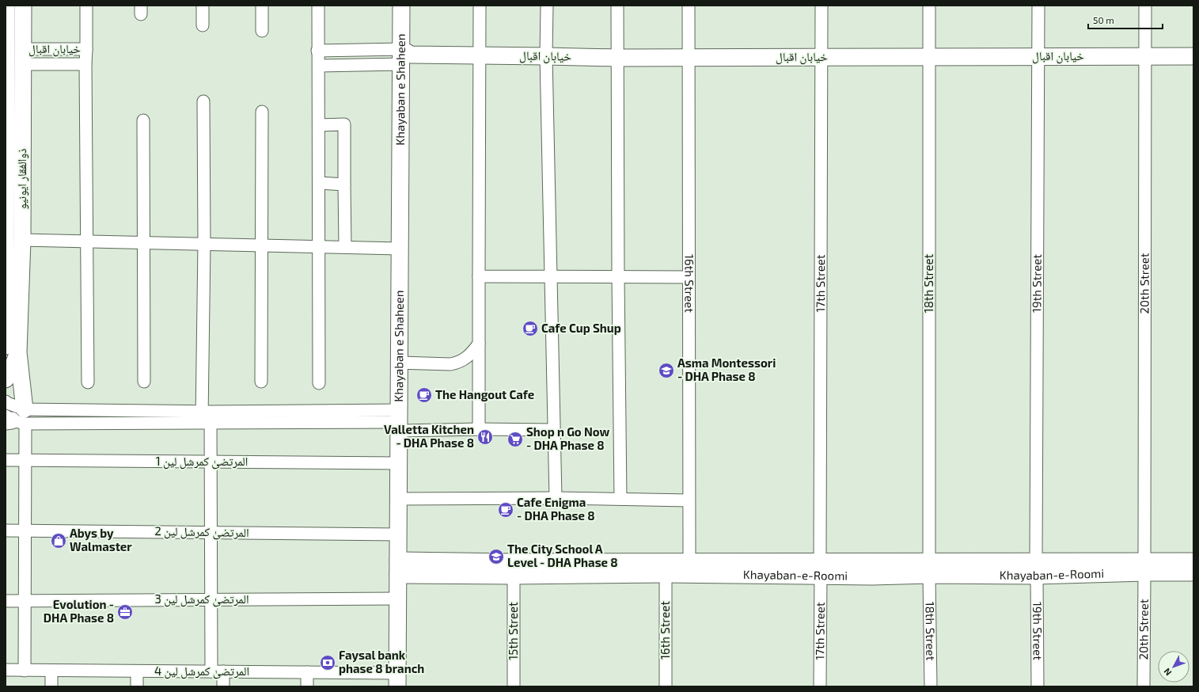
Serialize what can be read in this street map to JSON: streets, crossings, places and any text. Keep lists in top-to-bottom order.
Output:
{
  "streets": {
    "street": [
      "خیابان اقبال",
      "Khayaban e Shaheen",
      "ذوالفقار ایونیو",
      "16th Street",
      "17th Street",
      "18th Street",
      "19th Street",
      "20th Street",
      "المرتضیٰ کمرشل لین 1",
      "المرتضیٰ کمرشل لین 2",
      "Khayaban-e-Roomi",
      "المرتضیٰ کمرشل لین 3",
      "15th Street",
      "المرتضیٰ کمرشل لین 4"
    ]
  },
  "crossings": [
    ["خیابان اقبال", "Khayaban e Shaheen"],
    ["خیابان اقبال", "ذوالفقار ایونیو"],
    ["خیابان اقبال", "16th Street"],
    ["خیابان اقبال", "17th Street"],
    ["خیابان اقبال", "18th Street"],
    ["خیابان اقبال", "19th Street"],
    ["خیابان اقبال", "20th Street"],
    ["Khayaban e Shaheen", "المرتضیٰ کمرشل لین 1"],
    ["Khayaban e Shaheen", "المرتضیٰ کمرشل لین 2"],
    ["Khayaban e Shaheen", "Khayaban-e-Roomi"],
    ["Khayaban e Shaheen", "المرتضیٰ کمرشل لین 3"],
    ["Khayaban e Shaheen", "المرتضیٰ کمرشل لین 4"],
    ["16th Street", "Khayaban-e-Roomi"],
    ["17th Street", "Khayaban-e-Roomi"],
    ["18th Street", "Khayaban-e-Roomi"],
    ["19th Street", "Khayaban-e-Roomi"],
    ["20th Street", "Khayaban-e-Roomi"],
    ["Khayaban-e-Roomi", "15th Street"]
  ],
  "places": {
    "cafe": ["Cafe Cup Shup", "The Hangout Cafe", "Cafe Enigma - DHA Phase 8"],
    "school or university": ["Asma Montessori - DHA Phase 8", "The City School A Level - DHA Phase 8"],
    "restaurant": ["Valletta Kitchen - DHA Phase 8"],
    "supermarket": ["Shop n Go Now - DHA Phase 8"],
    "shop": ["Abys by Walmaster"],
    "office": ["Evolution - DHA Phase 8"],
    "bank": ["Faysal bank phase 8 branch"]
  },
  "scale_bar": "50 m",
  "north": "bottom left"
}
